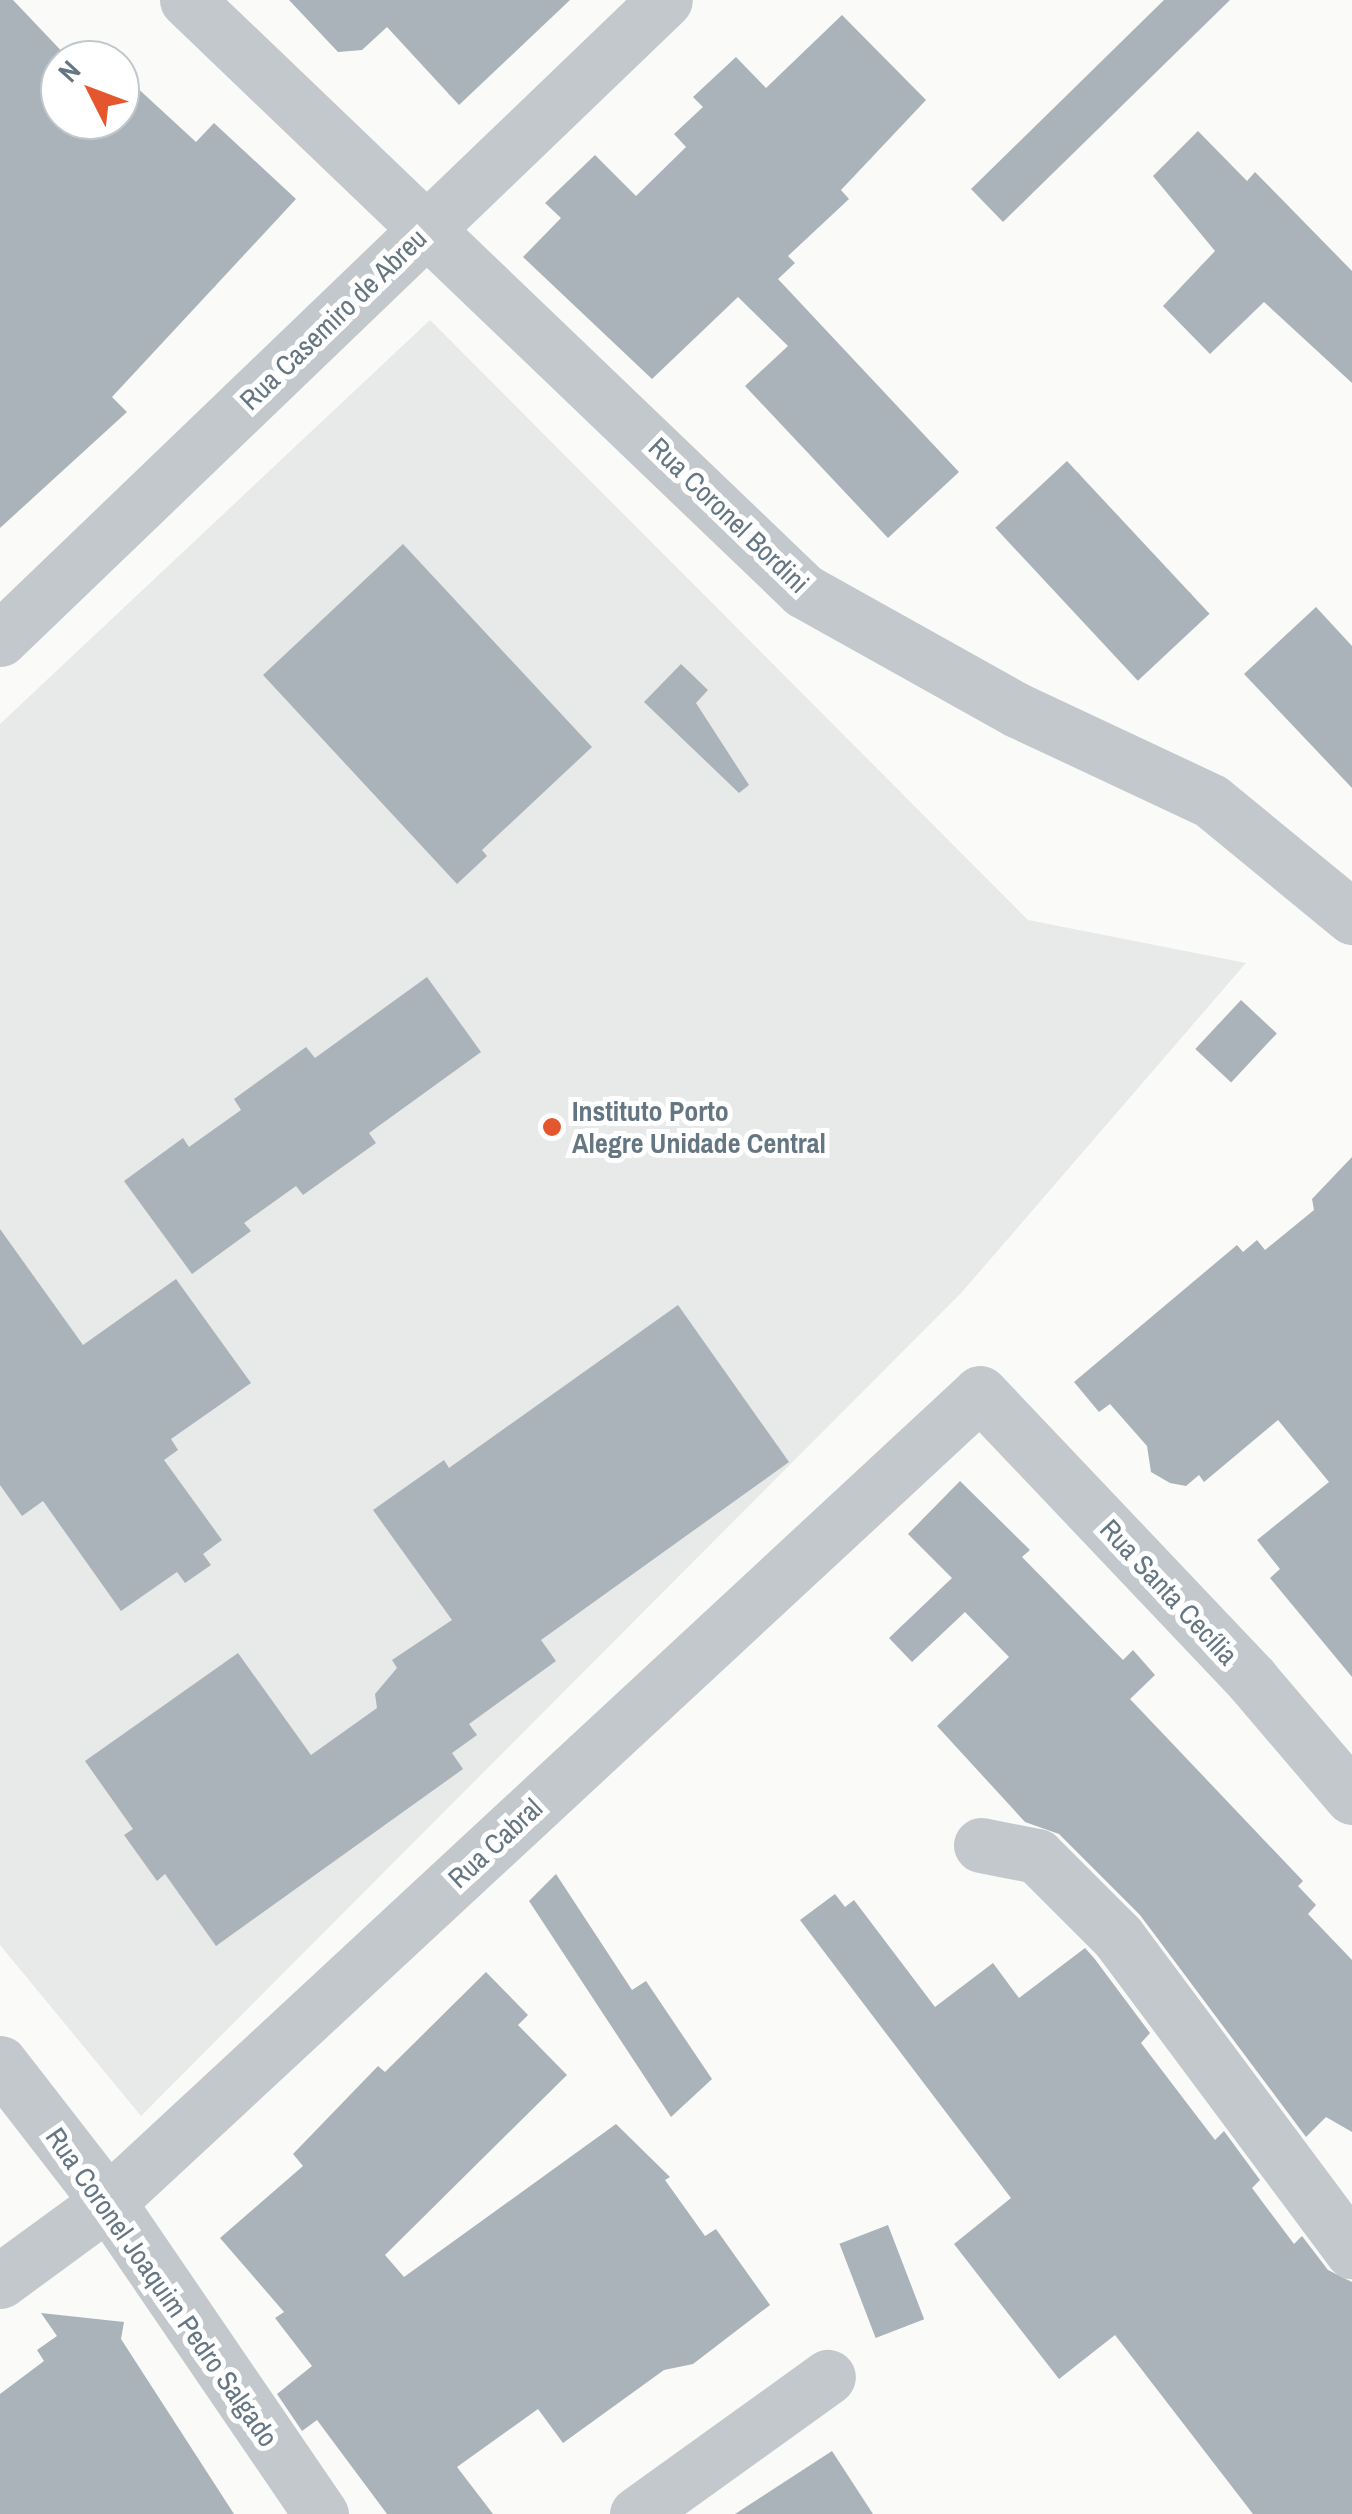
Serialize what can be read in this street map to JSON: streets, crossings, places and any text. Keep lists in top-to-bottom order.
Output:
{
  "streets": {
    "street": [
      "Rua Casemiro de Abreu",
      "Rua Coronel Bordini",
      "Rua Santa Cecília",
      "Rua Cabral",
      "Rua Coronel Joaquim Pedro Salgado"
    ]
  },
  "crossings": [
    ["Rua Casemiro de Abreu", "Rua Coronel Bordini"],
    ["Rua Santa Cecília", "Rua Cabral"],
    ["Rua Cabral", "Rua Coronel Joaquim Pedro Salgado"]
  ],
  "places": ["Instituto Porto Alegre Unidade Central"],
  "north": "top left"
}
